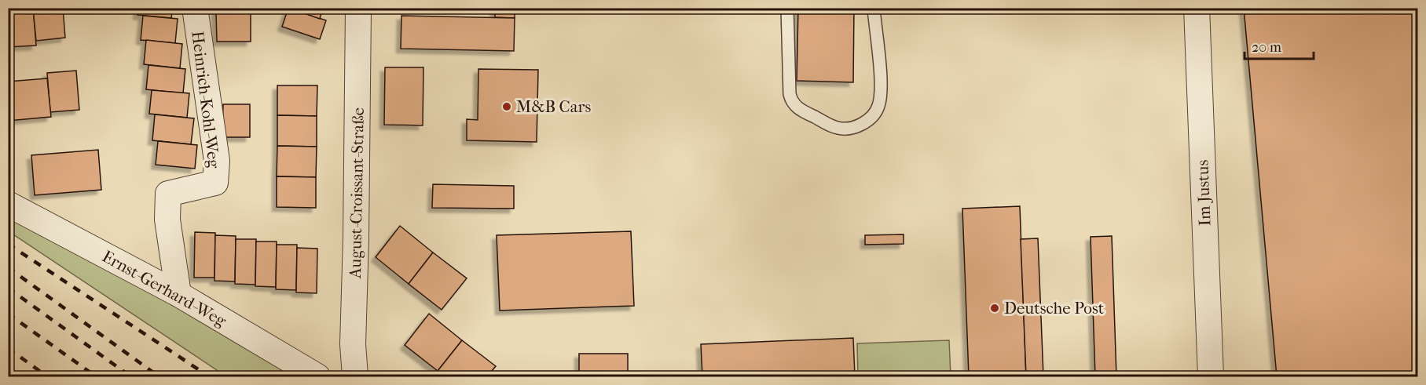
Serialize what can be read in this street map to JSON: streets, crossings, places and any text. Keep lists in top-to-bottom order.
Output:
{
  "streets": {
    "street": [
      "Heinrich-Kohl-Weg",
      "August-Croissant-Straße",
      "Im Justus",
      "Ernst-Gerhard-Weg"
    ]
  },
  "crossings": [
    ["Heinrich-Kohl-Weg", "Ernst-Gerhard-Weg"]
  ],
  "places": ["M&B Cars", "Deutsche Post"],
  "scale_bar": "20 m"
}
